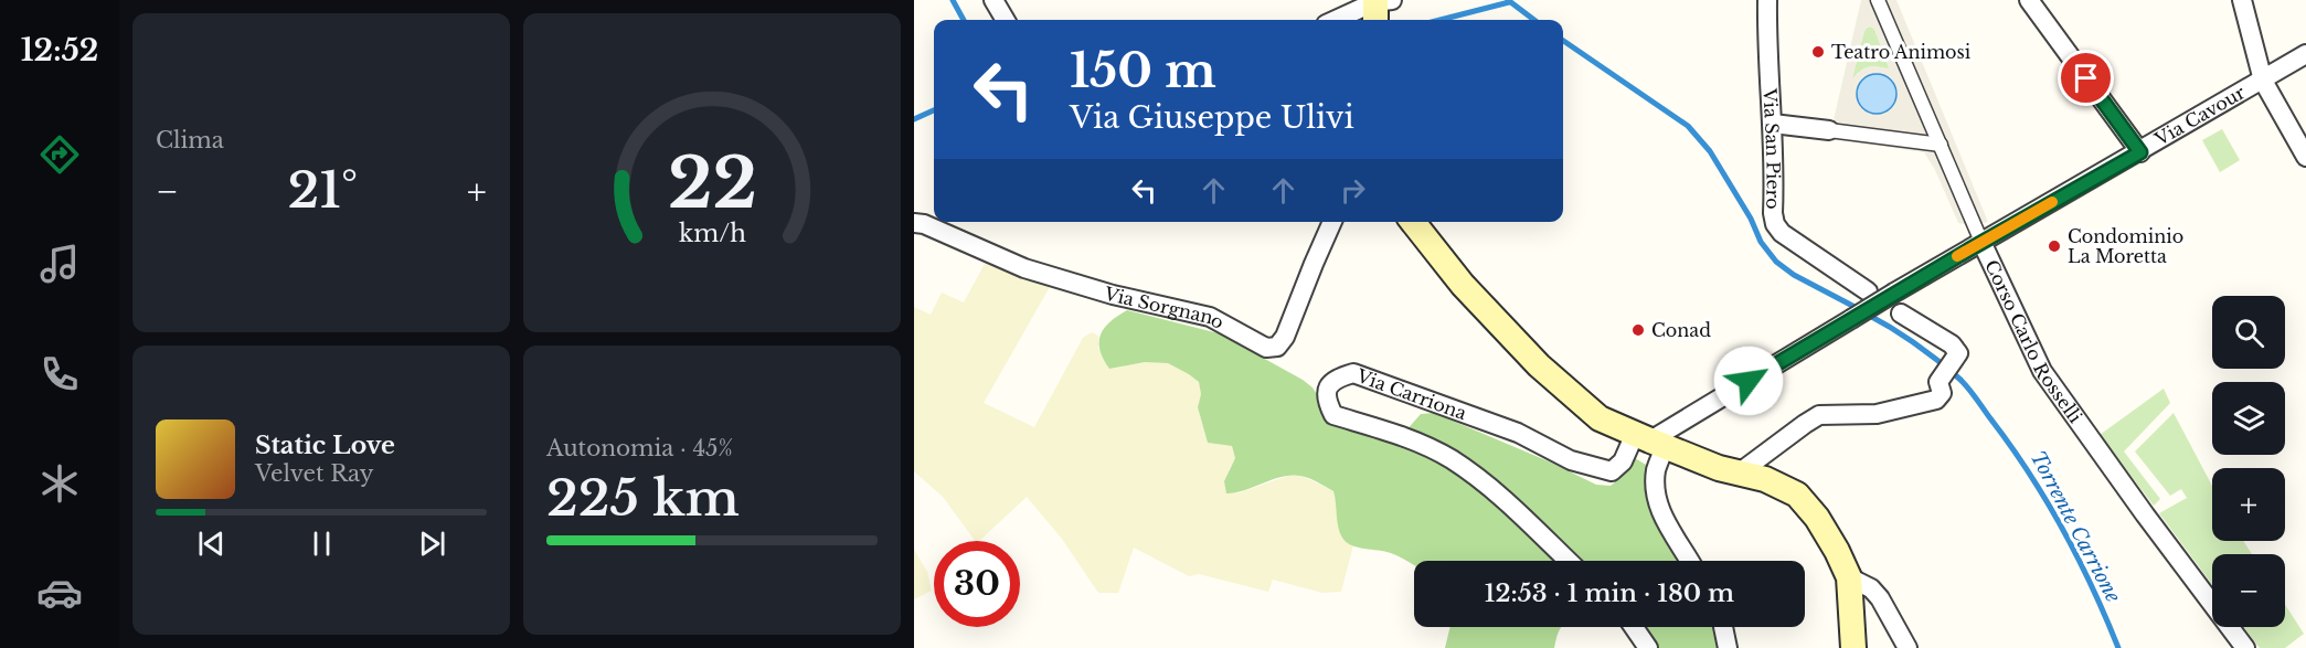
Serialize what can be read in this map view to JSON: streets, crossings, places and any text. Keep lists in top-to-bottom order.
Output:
{
  "streets": {
    "street": [
      "Via Cavour",
      "Via San Piero",
      "Via Sorgnano",
      "Corso Carlo Rosselli",
      "Via Carriona"
    ]
  },
  "crossings": [
    ["Via Cavour", "Corso Carlo Rosselli"],
    ["Via Cavour", "Via Carriona"]
  ],
  "water": ["Torrente Carrione"],
  "places": ["Teatro Animosi", "Condominio La Moretta", "Conad"],
  "page": {
    "tabs": "12:52",
    "tile": [
      "Clima",
      ["Autonomia · 45%", "225 km"]
    ],
    "turn": ["150 m", "Via Giuseppe Ulivi"],
    "heat": ["−", "21°", "+"],
    "map_buttons": ["+", "−"],
    "song": ["Static Love", "Velvet Ray"],
    "limit": "30",
    "trip": "12:53 · 1 min · 180 m",
    "gauge": ["22", "km/h"]
  }
}
